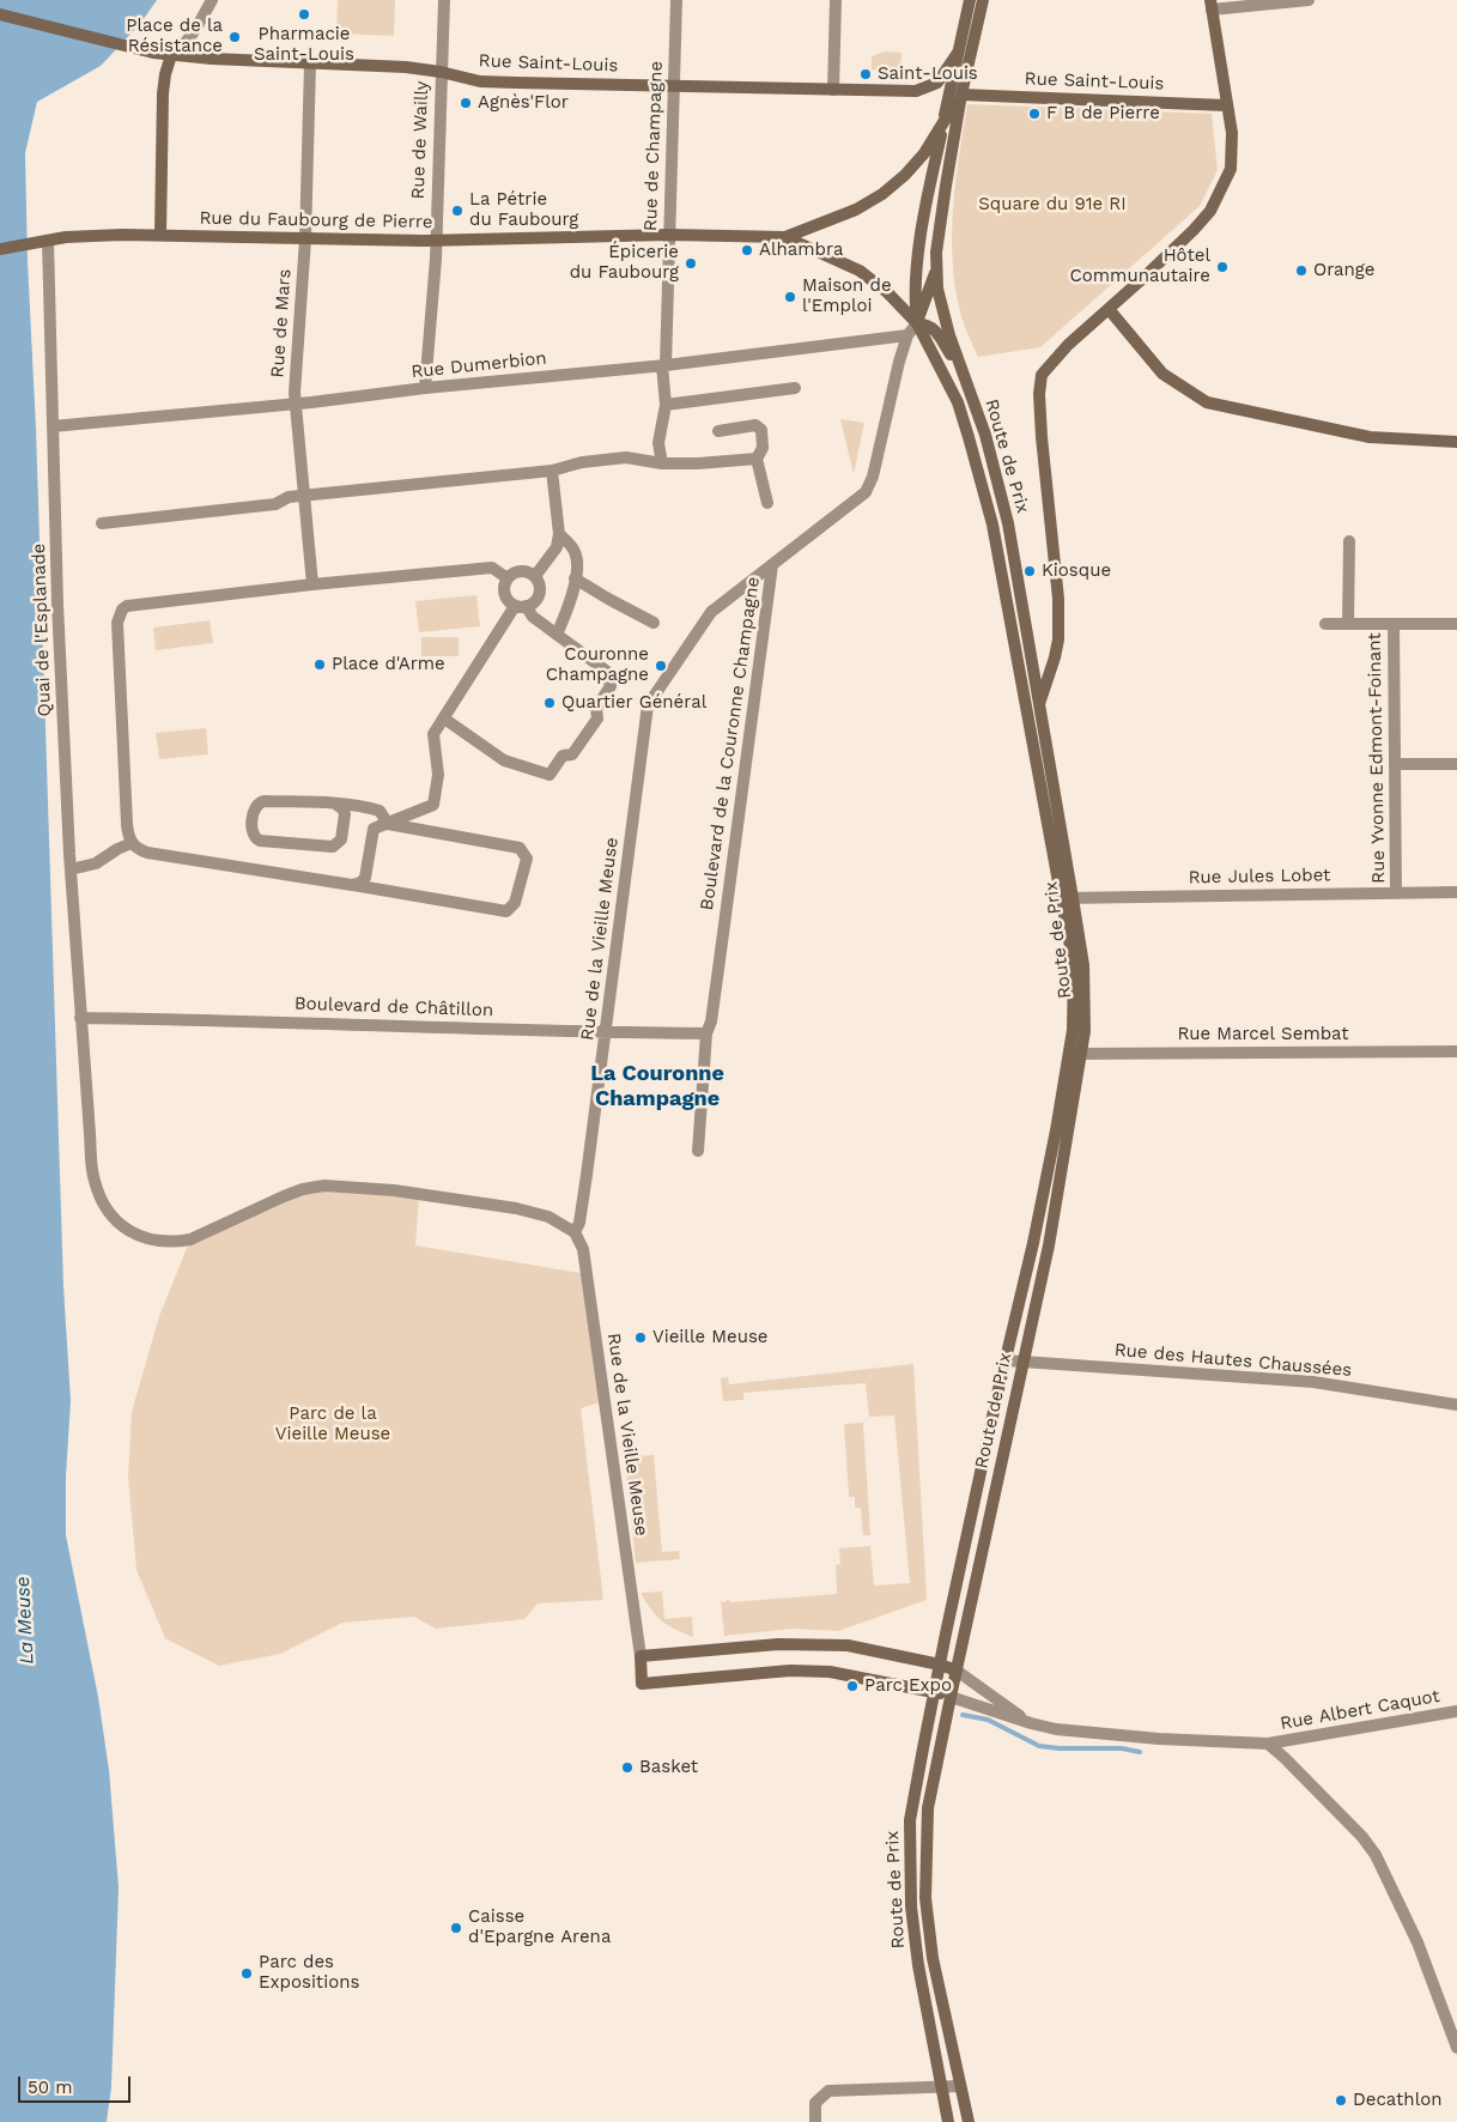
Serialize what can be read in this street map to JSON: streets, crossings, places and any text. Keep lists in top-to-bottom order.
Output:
{
  "streets": {
    "main road": [
      "Rue Saint-Louis",
      "Rue du Faubourg de Pierre",
      "Route de Prix",
      "Rue de la Vieille Meuse"
    ],
    "street": [
      "Rue de Wailly",
      "Rue de Champagne",
      "Rue de Mars",
      "Rue Dumerbion",
      "Quai de l'Esplanade",
      "Boulevard de la Couronne Champagne",
      "Rue Yvonne Edmont-Foinant",
      "Rue Jules Lobet",
      "Boulevard de Châtillon",
      "Rue Marcel Sembat",
      "Rue des Hautes Chaussées",
      "Rue Albert Caquot"
    ]
  },
  "crossings": [
    ["Rue Saint-Louis", "Rue de Wailly"],
    ["Rue Saint-Louis", "Rue de Champagne"],
    ["Rue Saint-Louis", "Rue de Mars"],
    ["Rue Saint-Louis", "Route de Prix"],
    ["Rue de Wailly", "Rue du Faubourg de Pierre"],
    ["Rue de Wailly", "Rue Dumerbion"],
    ["Rue de Champagne", "Rue du Faubourg de Pierre"],
    ["Rue de Champagne", "Rue Dumerbion"],
    ["Rue du Faubourg de Pierre", "Rue de Mars"],
    ["Rue du Faubourg de Pierre", "Route de Prix"],
    ["Rue du Faubourg de Pierre", "Quai de l'Esplanade"],
    ["Rue de Mars", "Rue Dumerbion"],
    ["Rue Dumerbion", "Quai de l'Esplanade"],
    ["Rue Dumerbion", "Boulevard de la Couronne Champagne"],
    ["Route de Prix", "Boulevard de la Couronne Champagne"],
    ["Route de Prix", "Rue Jules Lobet"],
    ["Route de Prix", "Rue de la Vieille Meuse"],
    ["Route de Prix", "Rue Marcel Sembat"],
    ["Route de Prix", "Rue des Hautes Chaussées"],
    ["Route de Prix", "Rue Albert Caquot"],
    ["Quai de l'Esplanade", "Rue de la Vieille Meuse"],
    ["Quai de l'Esplanade", "Boulevard de Châtillon"],
    ["Boulevard de la Couronne Champagne", "Rue de la Vieille Meuse"],
    ["Boulevard de la Couronne Champagne", "Boulevard de Châtillon"],
    ["Rue Yvonne Edmont-Foinant", "Rue Jules Lobet"],
    ["Rue de la Vieille Meuse", "Boulevard de Châtillon"]
  ],
  "districts": ["La Couronne Champagne"],
  "water": ["La Meuse"],
  "parks": ["Square du 91e RI", "Parc de la Vieille Meuse"],
  "places": [
    "Pharmacie Saint-Louis",
    "Place de la Résistance",
    "Saint-Louis",
    "Agnès'Flor",
    "F B de Pierre",
    "La Pétrie du Faubourg",
    "Alhambra",
    "Épicerie du Faubourg",
    "Hôtel Communautaire",
    "Orange",
    "Maison de l'Emploi",
    "Kiosque",
    "Place d'Arme",
    "Couronne Champagne",
    "Quartier Général",
    "Vieille Meuse",
    "Parc Expo",
    "Basket",
    "Caisse d'Epargne Arena",
    "Parc des Expositions",
    "Decathlon"
  ],
  "scale_bar": "50 m"
}
